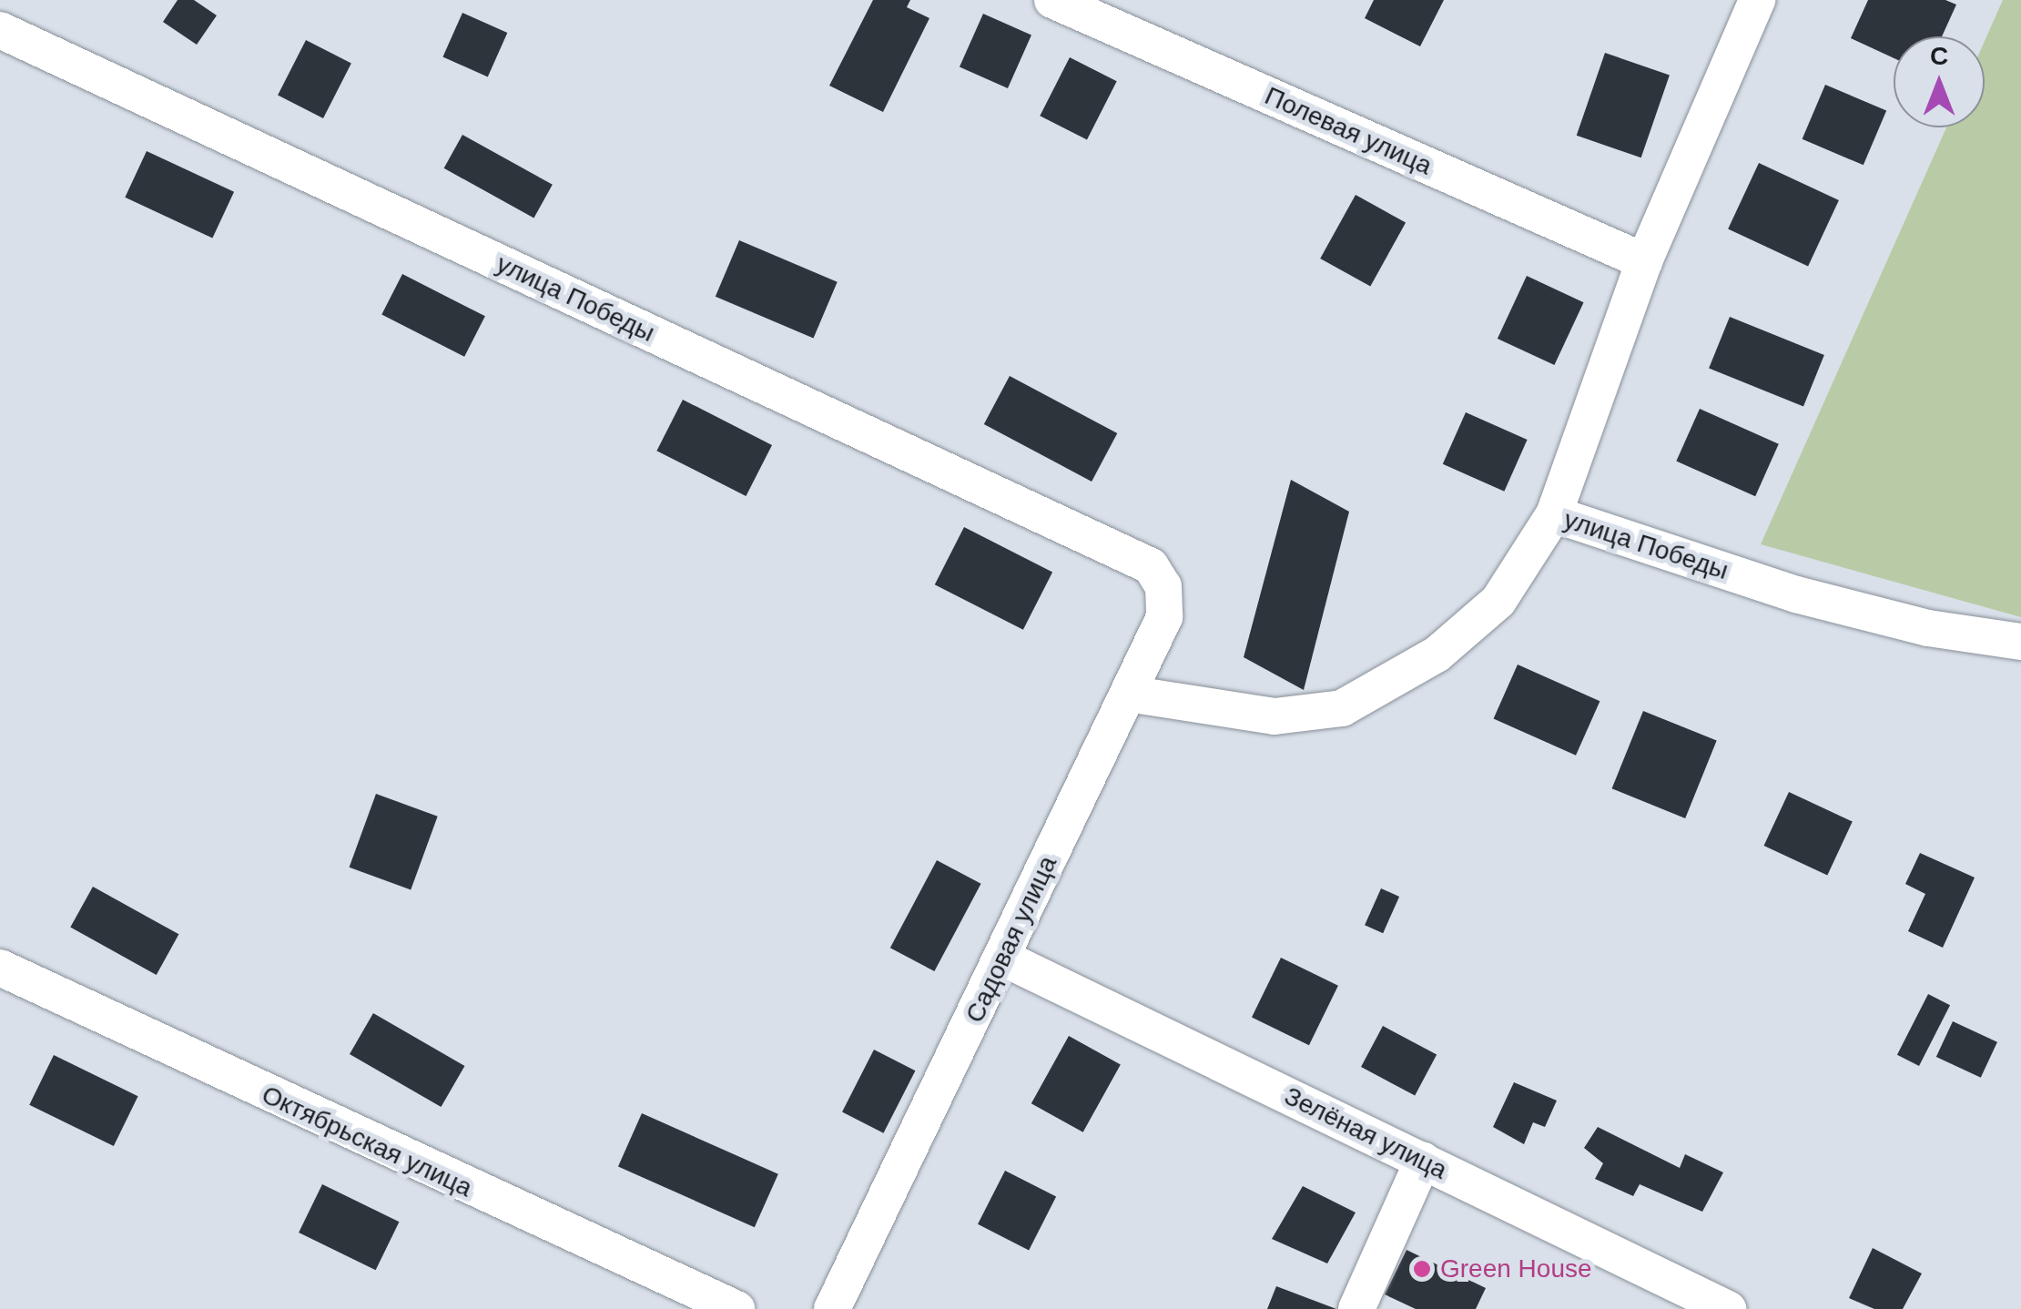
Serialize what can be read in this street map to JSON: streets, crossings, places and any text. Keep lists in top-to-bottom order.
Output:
{
  "streets": {
    "street": [
      "Полевая улица",
      "улица Победы",
      "Садовая улица",
      "Зелёная улица",
      "Октябрьская улица"
    ]
  },
  "crossings": [
    ["улица Победы", "Садовая улица"],
    ["Садовая улица", "Зелёная улица"]
  ],
  "places": ["Green House"],
  "north": "top"
}
